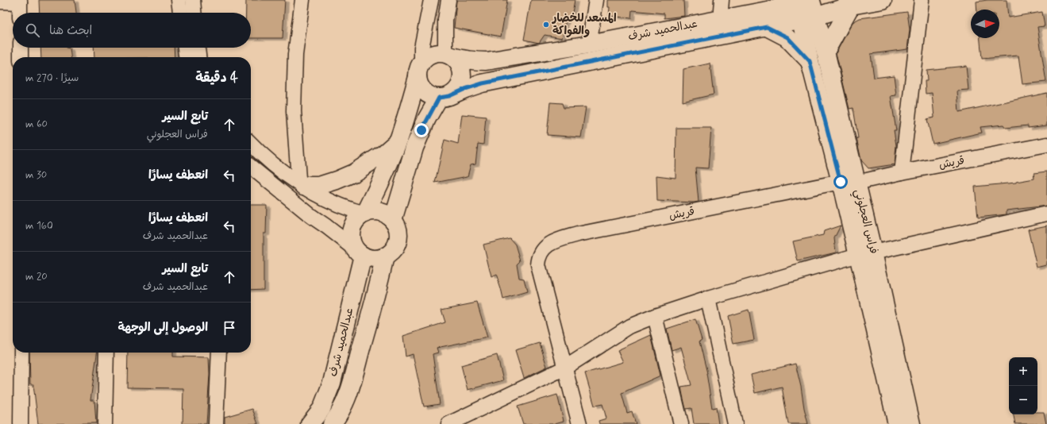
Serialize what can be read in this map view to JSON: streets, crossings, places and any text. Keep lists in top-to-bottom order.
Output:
{
  "streets": {
    "main road": ["عبدالحميد شرف", "فراس العجلوني"],
    "street": ["قريش"]
  },
  "crossings": [
    ["عبدالحميد شرف", "فراس العجلوني"],
    ["قريش", "فراس العجلوني"]
  ],
  "places": ["المسعد للخضار والفواكة"],
  "north": "right",
  "page": {
    "search": "ابحث هنا",
    "heading": ["4 دقيقة", "سيرًا · 270 m"],
    "list": [
      ["تابع السير", "فراس العجلوني", "60 m"],
      ["انعطف يسارًا", "30 m"],
      ["انعطف يسارًا", "عبدالحميد شرف", "160 m"],
      ["تابع السير", "عبدالحميد شرف", "20 m"],
      "الوصول إلى الوجهة"
    ],
    "map_buttons": ["+", "−"]
  }
}
